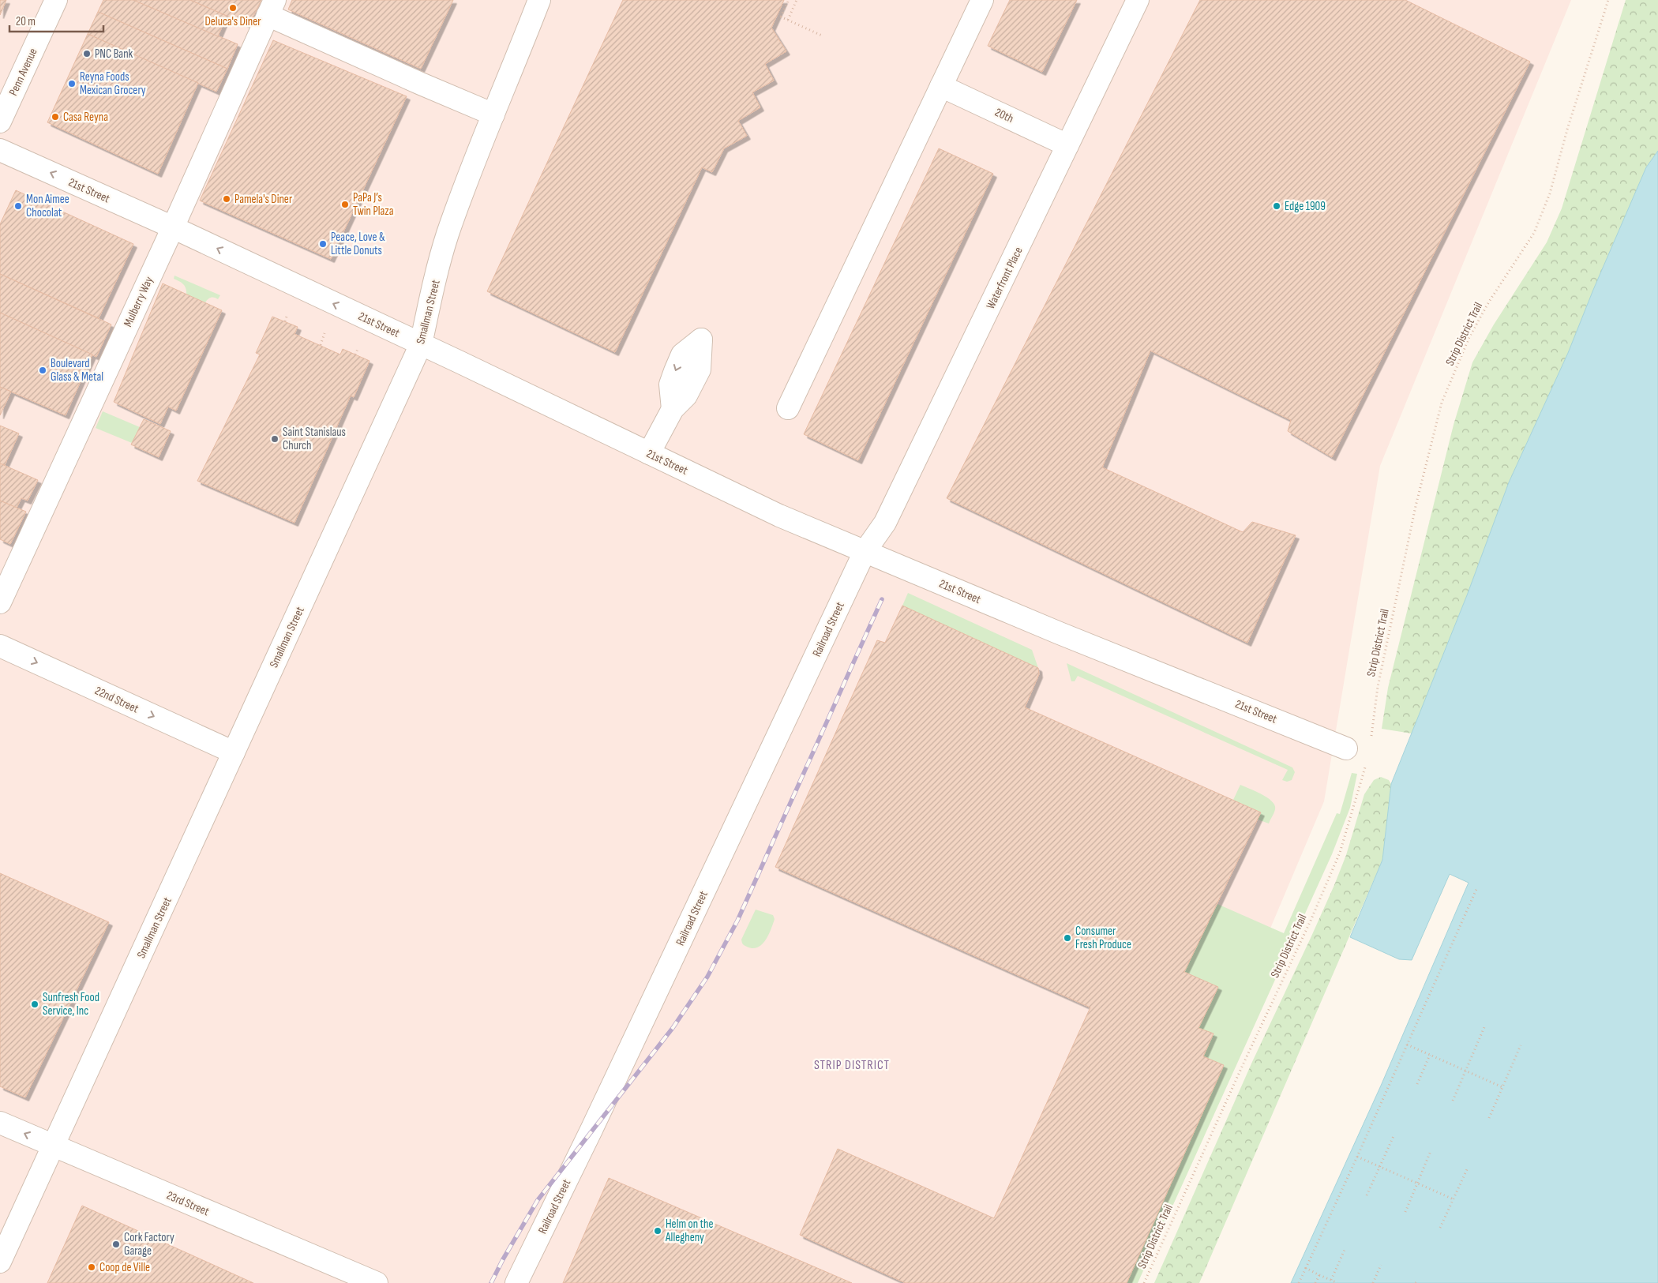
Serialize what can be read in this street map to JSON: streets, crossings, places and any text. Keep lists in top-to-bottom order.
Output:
{
  "streets": {
    "street": [
      "Penn Avenue",
      "20th",
      "21st Street",
      "Waterfront Place",
      "Mulberry Way",
      "Smallman Street",
      "Railroad Street",
      "22nd Street",
      "23rd Street"
    ],
    "path": ["Strip District Trail"]
  },
  "crossings": [
    ["20th", "Waterfront Place"],
    ["21st Street", "Waterfront Place"],
    ["21st Street", "Mulberry Way"],
    ["21st Street", "Smallman Street"],
    ["21st Street", "Railroad Street"],
    ["Waterfront Place", "Railroad Street"],
    ["Smallman Street", "22nd Street"],
    ["Smallman Street", "23rd Street"]
  ],
  "one_way": ["22nd Street"],
  "districts": ["STRIP DISTRICT"],
  "places": [
    "Deluca's Diner",
    "PNC Bank",
    "Reyna Foods Mexican Grocery",
    "Casa Reyna",
    "Pamela's Diner",
    "PaPa J’s Twin Plaza",
    "Mon Aimee Chocolat",
    "Edge 1909",
    "Peace, Love & Little Donuts",
    "Boulevard Glass & Metal",
    "Saint Stanislaus Church",
    "Consumer Fresh Produce",
    "Sunfresh Food Service, Inc",
    "Helm on the Allegheny",
    "Cork Factory Garage",
    "Coop de Ville"
  ],
  "scale_bar": "20 m"
}
